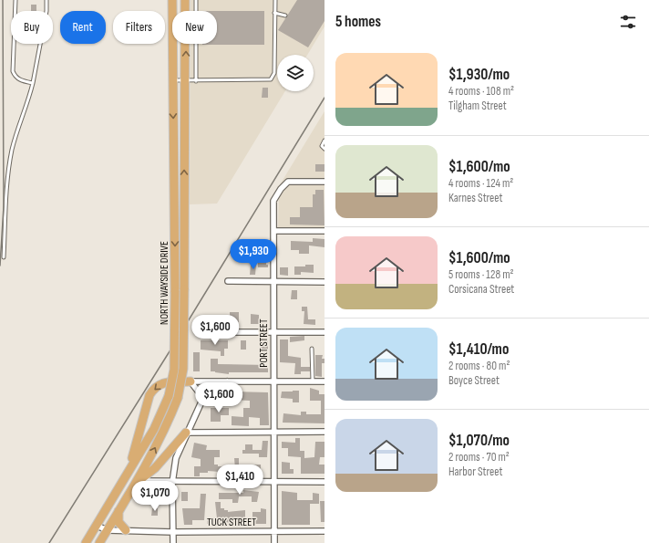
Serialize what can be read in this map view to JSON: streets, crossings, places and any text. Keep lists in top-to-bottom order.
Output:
{
  "streets": {
    "main road": ["NORTH WAYSIDE DRIVE"],
    "street": ["PORT STREET", "TUCK STREET"]
  },
  "crossings": [
    ["NORTH WAYSIDE DRIVE", "TUCK STREET"],
    ["PORT STREET", "TUCK STREET"]
  ],
  "page": {
    "heading": "5 homes",
    "chip": [
      "Buy",
      "Rent",
      "Filters",
      "New"
    ],
    "list": [
      {
        "name": "$1,930/mo",
        "note": "4 rooms · 108 m² · Tilgham Street"
      },
      {
        "name": "$1,600/mo",
        "note": "4 rooms · 124 m² · Karnes Street"
      },
      {
        "name": "$1,600/mo",
        "note": "5 rooms · 128 m² · Corsicana Street"
      },
      {
        "name": "$1,410/mo",
        "note": "2 rooms · 80 m² · Boyce Street"
      },
      {
        "name": "$1,070/mo",
        "note": "2 rooms · 70 m² · Harbor Street"
      }
    ],
    "price": [
      "$1,930",
      "$1,600",
      "$1,600",
      "$1,410",
      "$1,070"
    ]
  }
}
